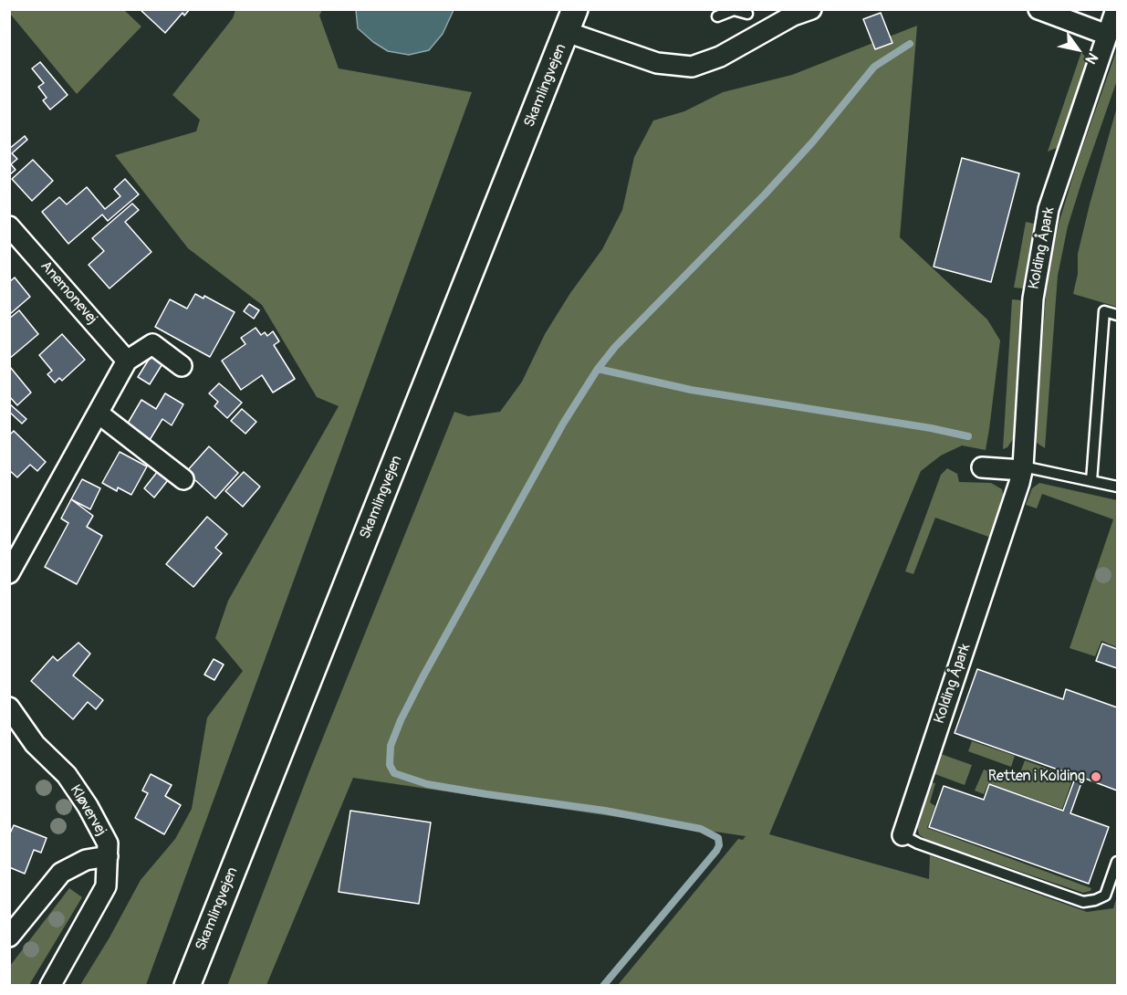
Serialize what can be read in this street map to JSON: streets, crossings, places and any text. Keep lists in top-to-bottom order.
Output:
{
  "streets": {
    "street": [
      "Skamlingvejen",
      "Kolding Åpark",
      "Anemonevej",
      "Kløvervej"
    ]
  },
  "places": ["Retten i Kolding"],
  "north": "bottom right"
}
